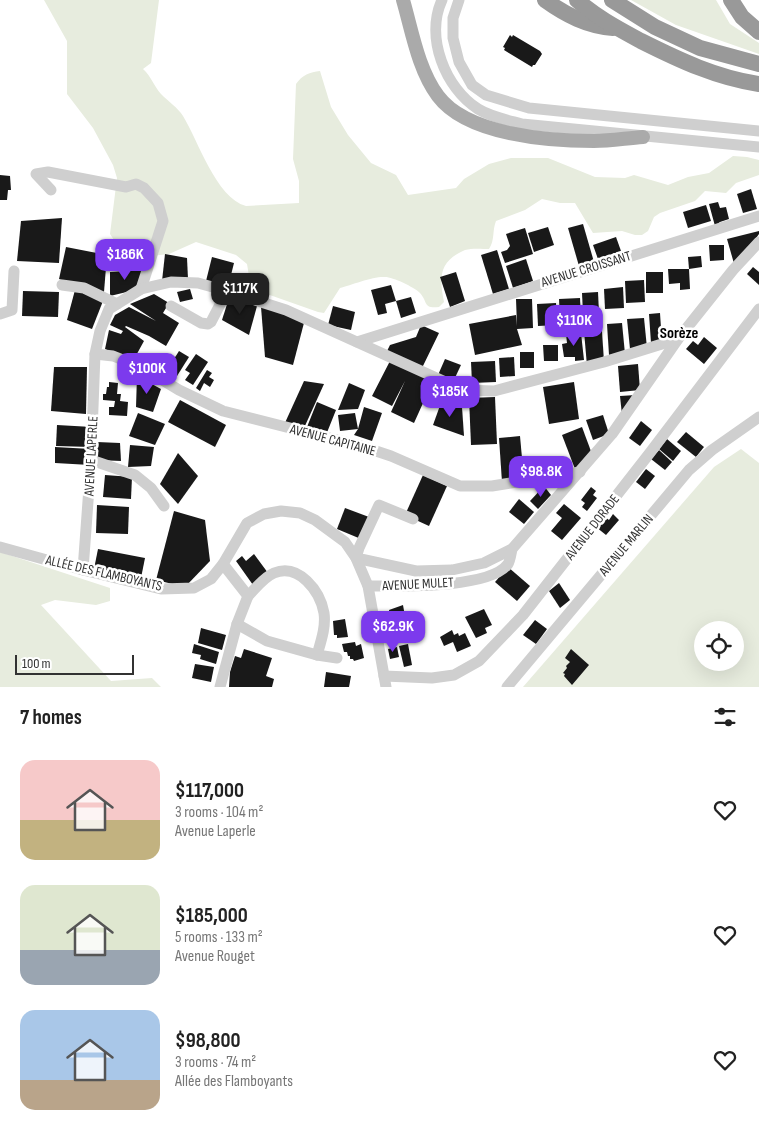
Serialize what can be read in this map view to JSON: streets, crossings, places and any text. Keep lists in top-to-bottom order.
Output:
{
  "streets": {
    "street": [
      "AVENUE CROISSANT",
      "AVENUE CAPITAINE",
      "AVENUE LAPERLE",
      "AVENUE DORADE",
      "AVENUE MARLIN",
      "ALLÉE DES FLAMBOYANTS",
      "AVENUE MULET"
    ]
  },
  "crossings": [
    ["AVENUE CROISSANT", "AVENUE LAPERLE"],
    ["AVENUE CAPITAINE", "AVENUE LAPERLE"],
    ["AVENUE LAPERLE", "ALLÉE DES FLAMBOYANTS"],
    ["AVENUE DORADE", "ALLÉE DES FLAMBOYANTS"],
    ["ALLÉE DES FLAMBOYANTS", "AVENUE MULET"]
  ],
  "districts": ["Sorèze"],
  "scale_bar": "100 m",
  "page": {
    "price": [
      "$186K",
      "$117K",
      "$110K",
      "$100K",
      "$185K",
      "$98.8K",
      "$62.9K"
    ],
    "scale": "100 m",
    "heading": "7 homes",
    "list": [
      {
        "name": "$117,000",
        "note": "3 rooms · 104 m² · Avenue Laperle"
      },
      {
        "name": "$185,000",
        "note": "5 rooms · 133 m² · Avenue Rouget"
      },
      {
        "name": "$98,800",
        "note": "3 rooms · 74 m² · Allée des Flamboyants"
      }
    ]
  }
}
